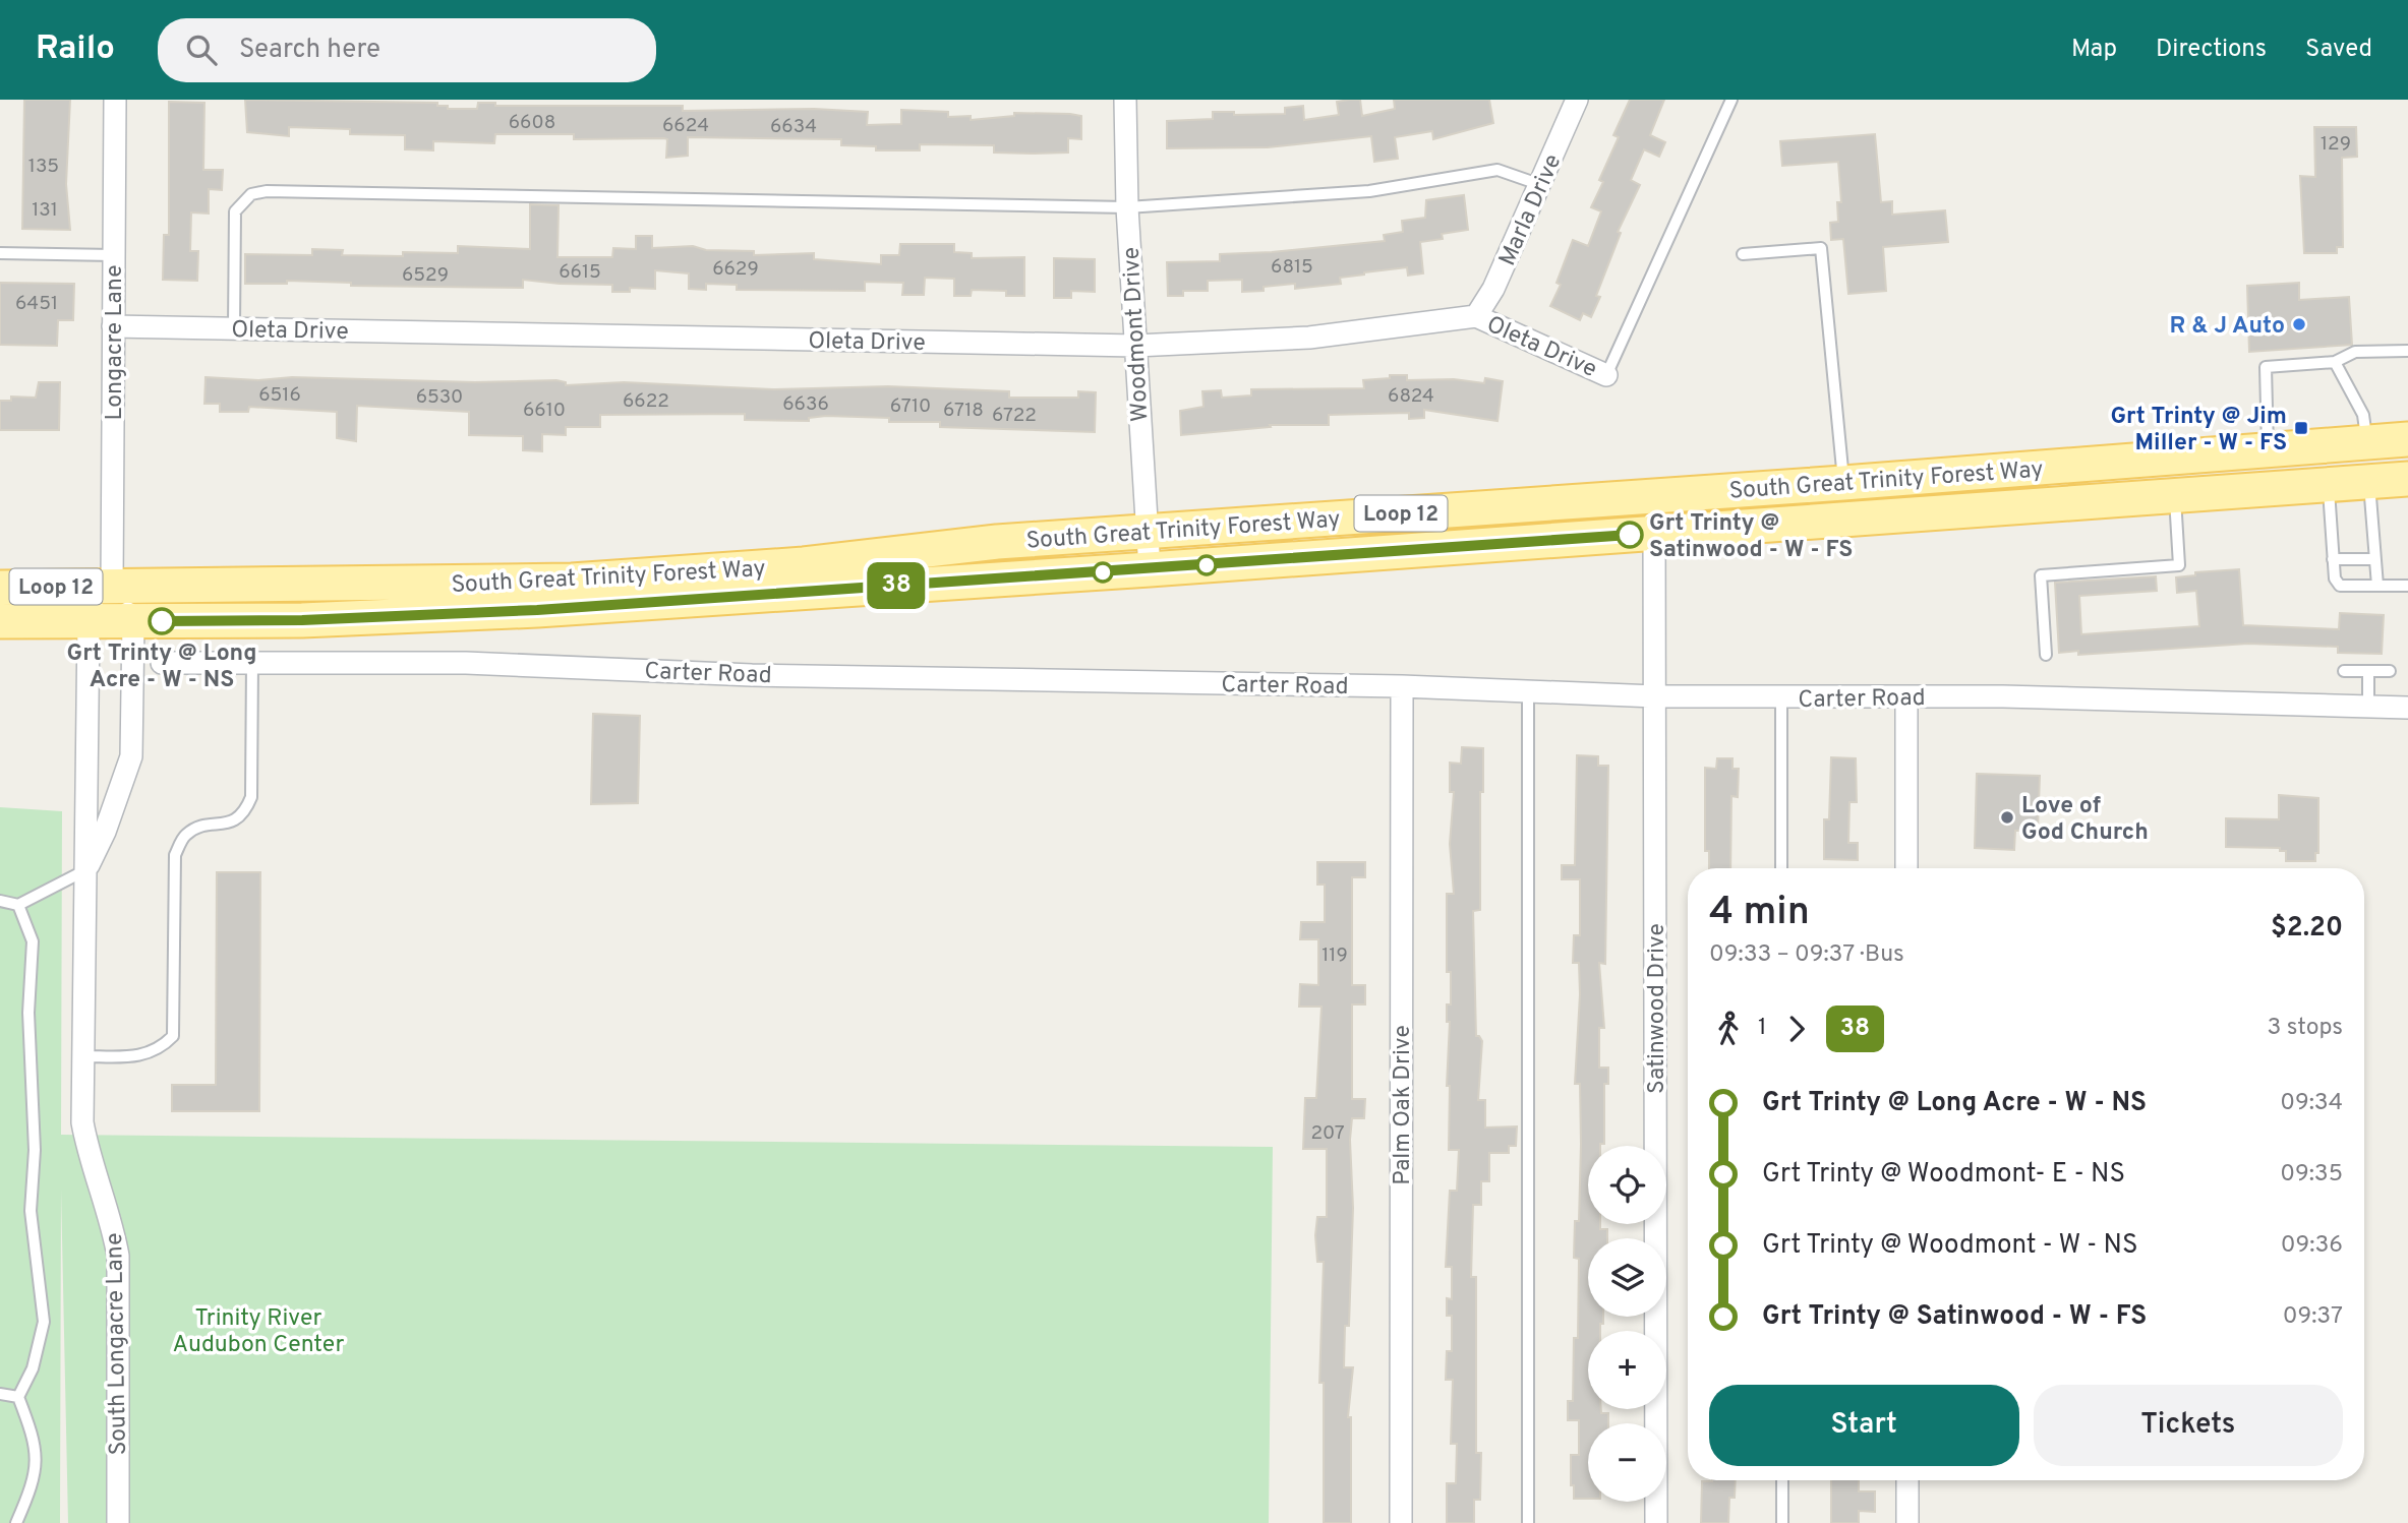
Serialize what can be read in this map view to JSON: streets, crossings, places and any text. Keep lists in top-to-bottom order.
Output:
{
  "streets": {
    "main road": ["South Great Trinity Forest Way", "Loop 12"],
    "street": [
      "Marla Drive",
      "Oleta Drive",
      "Woodmont Drive",
      "Longacre Lane",
      "Carter Road",
      "Satinwood Drive",
      "Palm Oak Drive",
      "South Longacre Lane"
    ]
  },
  "crossings": [
    ["Marla Drive", "Oleta Drive"],
    ["Oleta Drive", "Woodmont Drive"],
    ["Oleta Drive", "Longacre Lane"],
    ["Woodmont Drive", "South Great Trinity Forest Way"],
    ["Longacre Lane", "South Great Trinity Forest Way"],
    ["South Great Trinity Forest Way", "Satinwood Drive"],
    ["South Great Trinity Forest Way", "South Longacre Lane"],
    ["Carter Road", "Satinwood Drive"],
    ["Carter Road", "Palm Oak Drive"]
  ],
  "parks": ["Trinity River Audubon Center"],
  "places": {
    "other": [
      "R & J Auto",
      "Grt Trinty @ Satinwood - W - FS",
      "Grt Trinty @ Long Acre - W - NS",
      "Love of God Church"
    ],
    "transit": ["Grt Trinty @ Jim Miller - W - FS"]
  },
  "lines": ["bus line 38"],
  "house_numbers": [
    "6608",
    "6624",
    "6634",
    "129",
    "135",
    "131",
    "6815",
    "6629",
    "6615",
    "6529",
    "6451",
    "6516",
    "6824",
    "6530",
    "6622",
    "6636",
    "6710",
    "6610",
    "6718",
    "6722",
    "119",
    "207"
  ],
  "page": {
    "header": "Railo",
    "search": "Search here",
    "nav": ["Map", "Directions", "Saved"],
    "on_map": "38",
    "heading": ["4 min", "09:33 – 09:37 · Bus", "$2.20"],
    "legs": ["1", "38", "3 stops"],
    "list": [
      {
        "name": "Grt Trinty @ Long Acre - W - NS",
        "value": "09:34"
      },
      {
        "name": "Grt Trinty @ Woodmont- E - NS",
        "value": "09:35"
      },
      {
        "name": "Grt Trinty @ Woodmont - W - NS",
        "value": "09:36"
      },
      {
        "name": "Grt Trinty @ Satinwood - W - FS",
        "value": "09:37"
      }
    ],
    "map_buttons": ["+", "−"],
    "buttons": ["Start", "Tickets"]
  }
}
